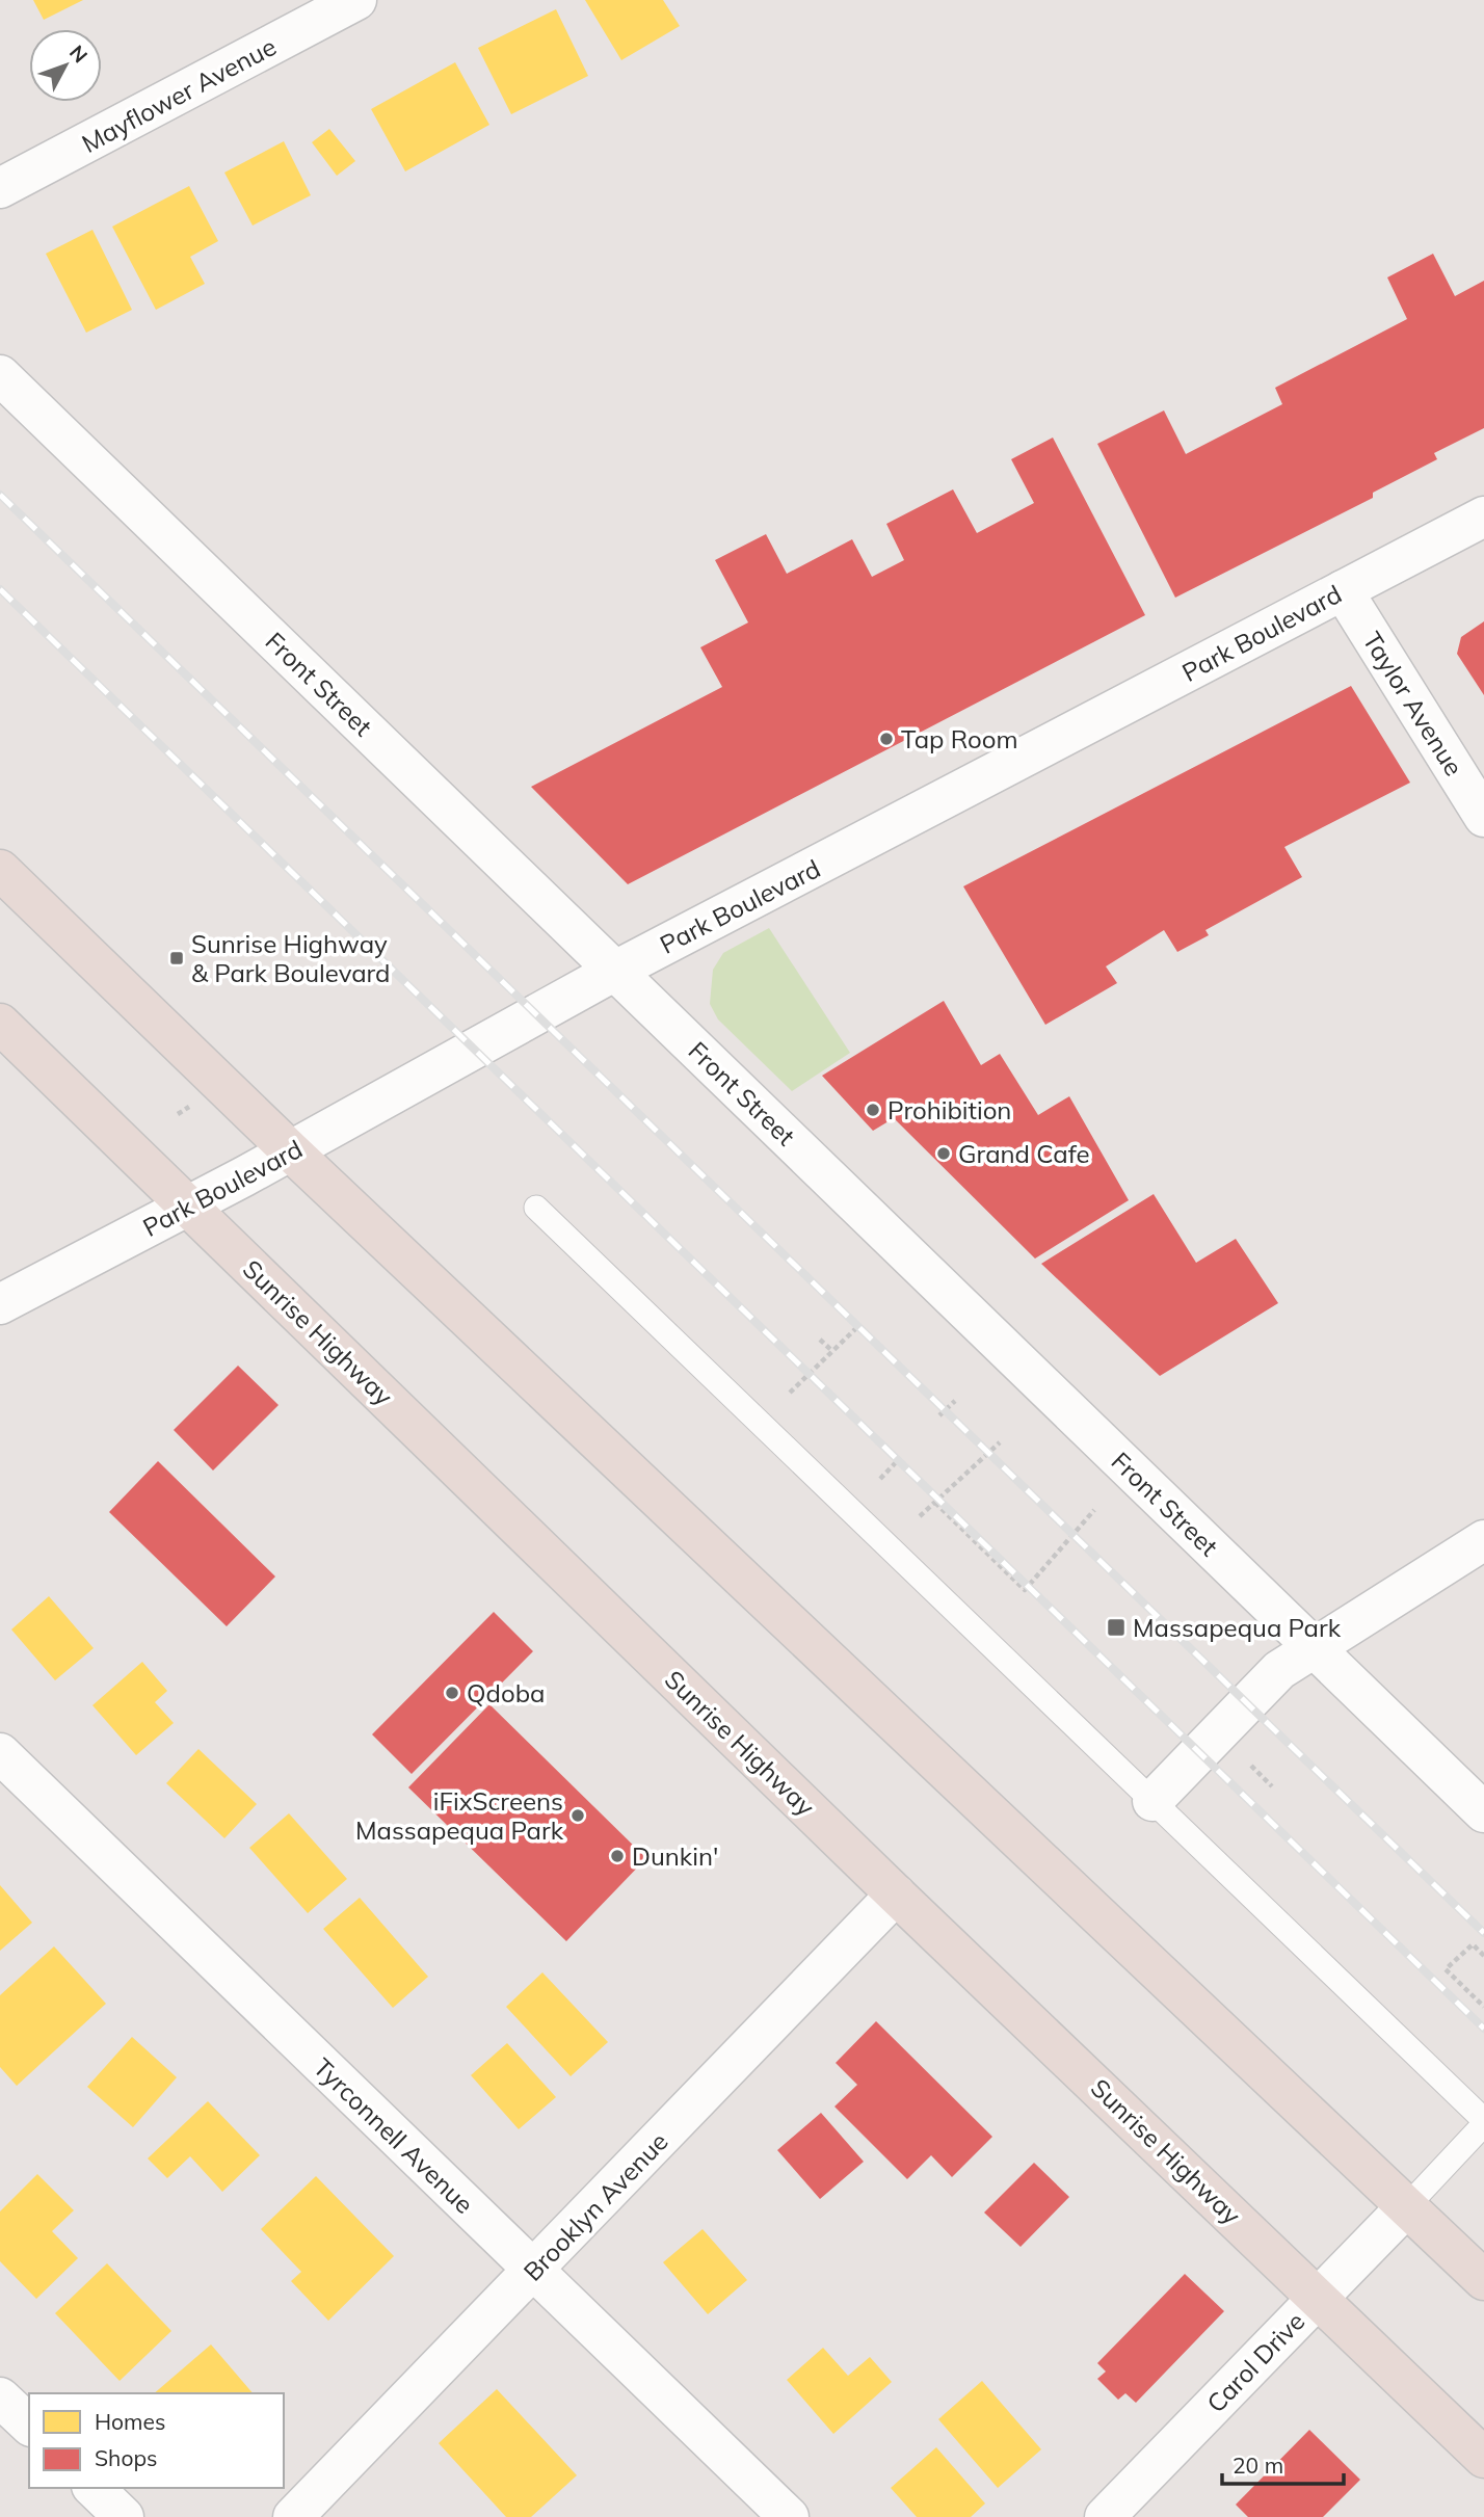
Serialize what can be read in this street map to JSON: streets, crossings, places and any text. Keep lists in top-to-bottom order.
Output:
{
  "streets": {
    "highway": ["Sunrise Highway"],
    "street": [
      "Mayflower Avenue",
      "Park Boulevard",
      "Front Street",
      "Taylor Avenue",
      "Tyrconnell Avenue",
      "Brooklyn Avenue",
      "Carol Drive"
    ]
  },
  "crossings": [
    ["Park Boulevard", "Front Street"],
    ["Park Boulevard", "Taylor Avenue"],
    ["Park Boulevard", "Sunrise Highway"],
    ["Sunrise Highway", "Brooklyn Avenue"],
    ["Sunrise Highway", "Carol Drive"],
    ["Tyrconnell Avenue", "Brooklyn Avenue"]
  ],
  "places": {
    "other": [
      "Tap Room",
      "Prohibition",
      "Grand Cafe",
      "Qdoba",
      "iFixScreens Massapequa Park",
      "Dunkin'"
    ],
    "transit": ["Sunrise Highway & Park Boulevard", "Massapequa Park"]
  },
  "legend": ["Homes", "Shops"],
  "scale_bar": "20 m",
  "north": "top right"
}
